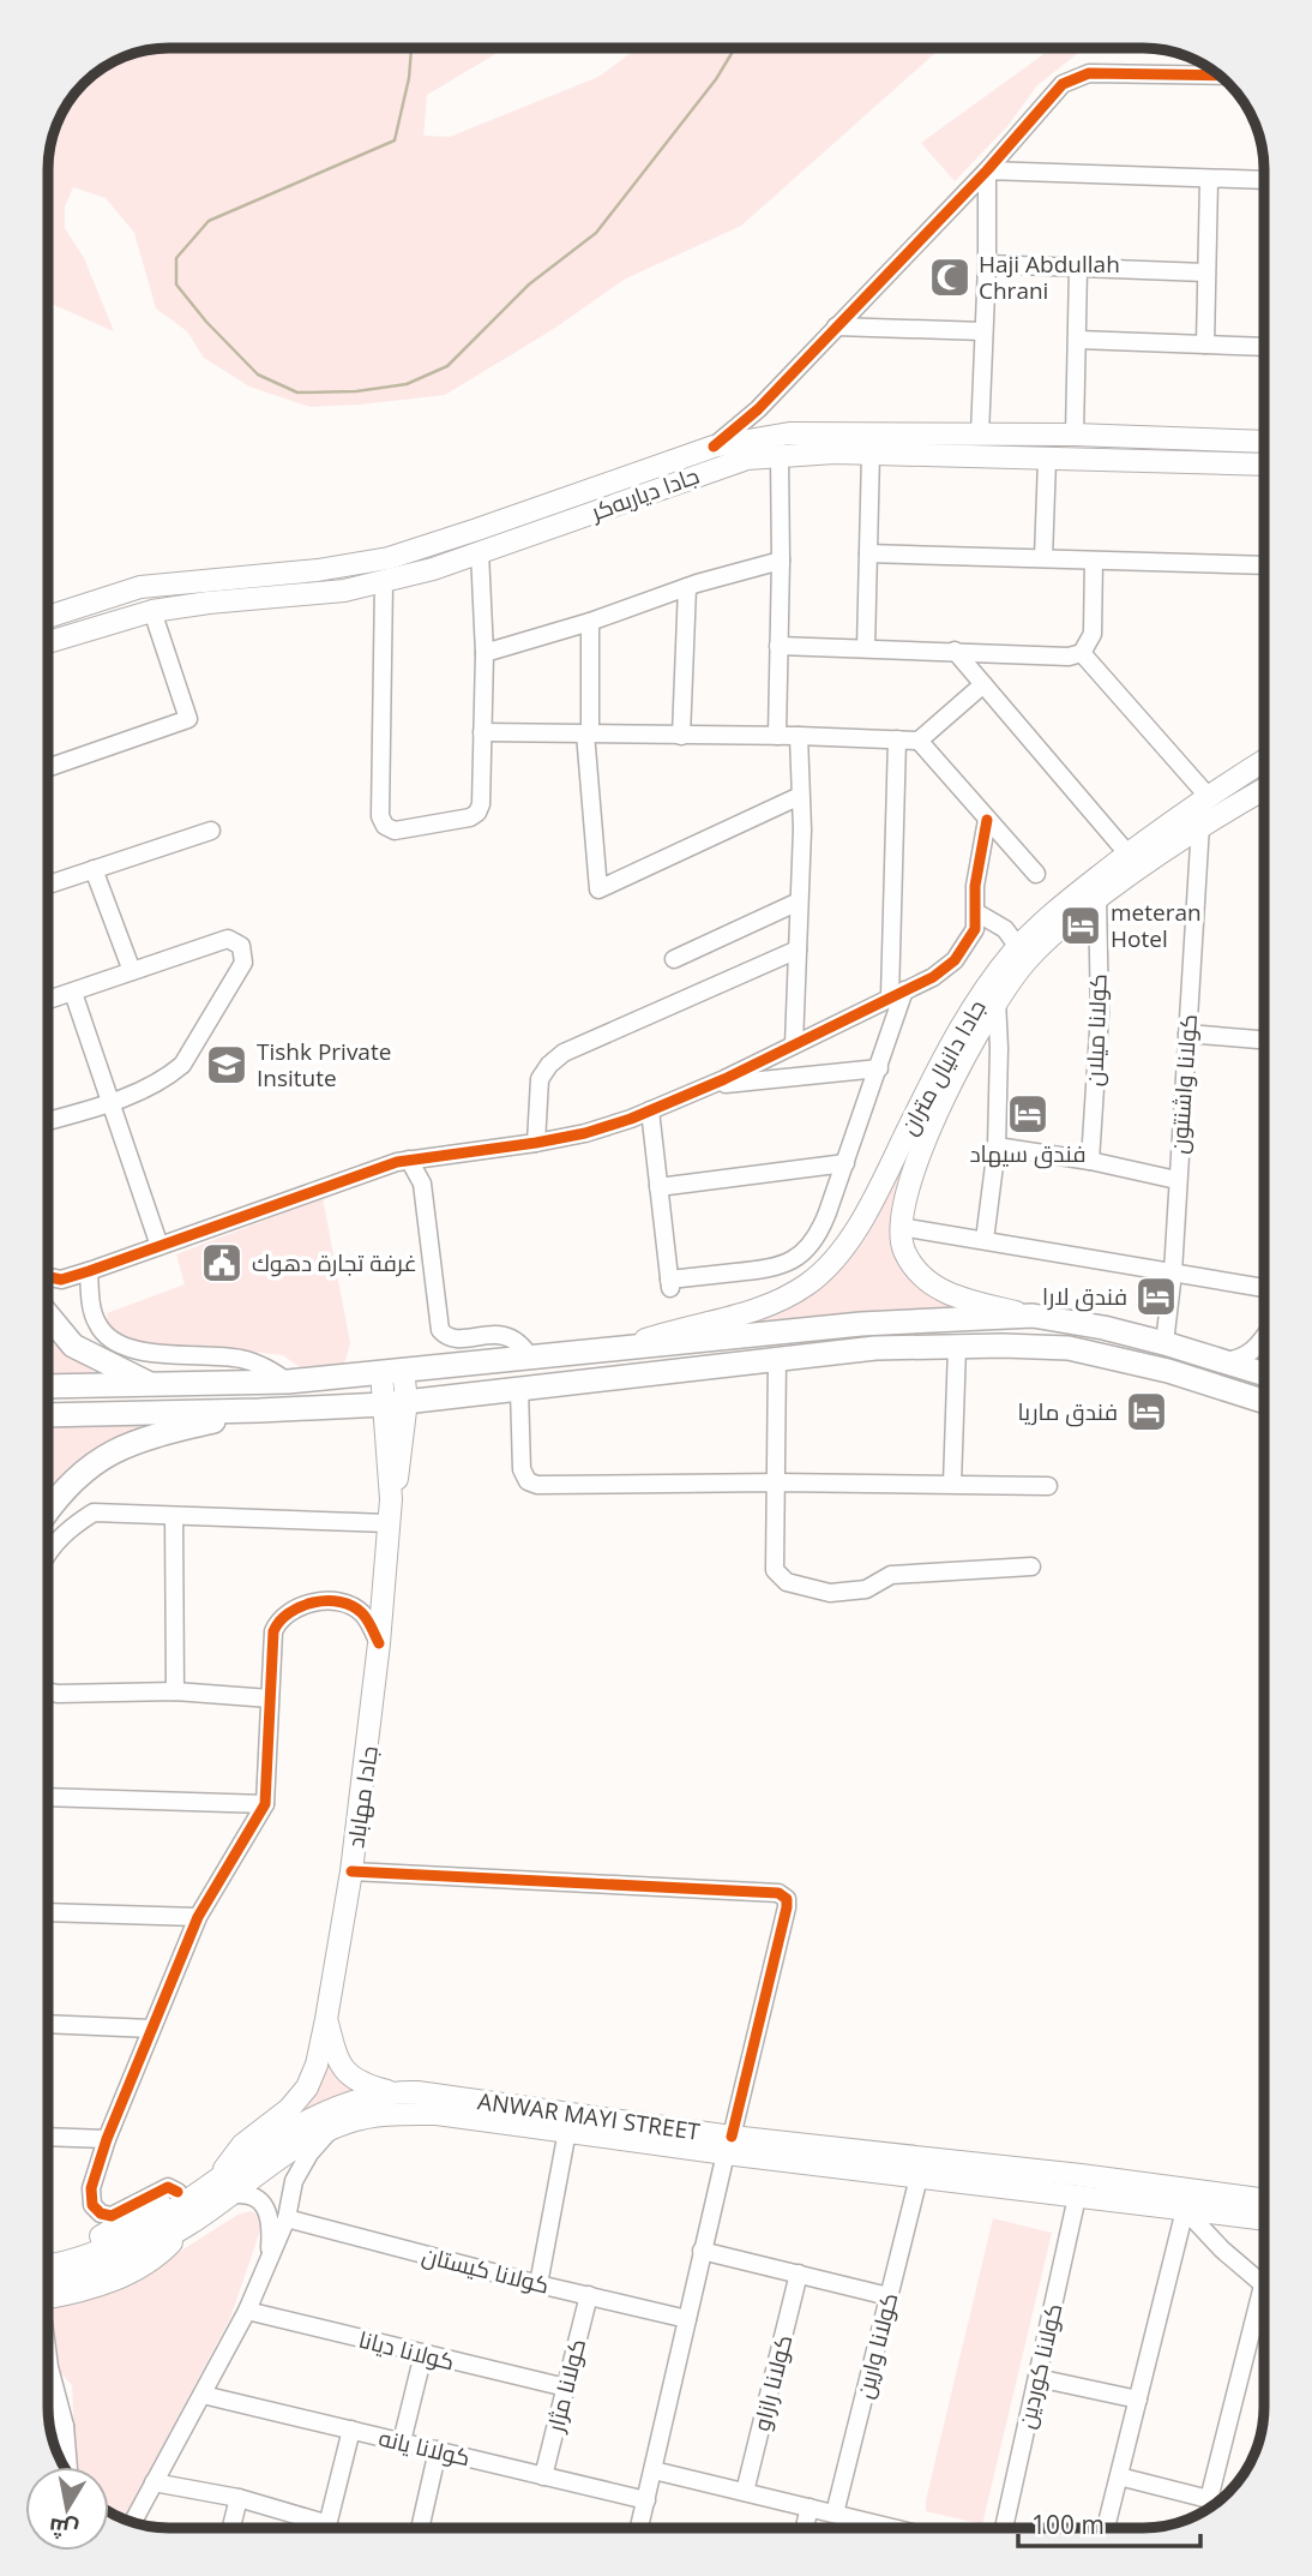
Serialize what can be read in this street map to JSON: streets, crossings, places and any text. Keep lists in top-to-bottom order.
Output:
{
  "streets": {
    "main road": [
      "جادا دیاربه‌كر",
      "جادا دانيال متران",
      "جادا مهاباد",
      "ANWAR MAYI STREET"
    ],
    "street": [
      "كولانا ميلان",
      "كولانا واشنتون",
      "کولانا کیستان",
      "کولانا وارین",
      "کولانا دیانا",
      "کولانا کوردین",
      "کولانا رازاو",
      "کولانا مژار",
      "کولانا یانه"
    ]
  },
  "crossings": [
    ["كولانا ميلان", "جادا دانيال متران"],
    ["جادا دانيال متران", "كولانا واشنتون"],
    ["جادا مهاباد", "ANWAR MAYI STREET"],
    ["ANWAR MAYI STREET", "کولانا وارین"],
    ["ANWAR MAYI STREET", "کولانا کوردین"],
    ["کولانا کیستان", "کولانا مژار"],
    ["کولانا دیانا", "کولانا مژار"],
    ["کولانا مژار", "کولانا یانه"]
  ],
  "places": {
    "mosque": ["Haji Abdullah Chrani"],
    "hotel": [
      "meteran Hotel",
      "فندق سيهاد",
      "فندق لارا",
      "فندق ماريا"
    ],
    "school or university": ["Tishk Private Insitute"],
    "public building": ["غرفة تجارة دهوك"]
  },
  "scale_bar": "100 m",
  "north": "bottom"
}
